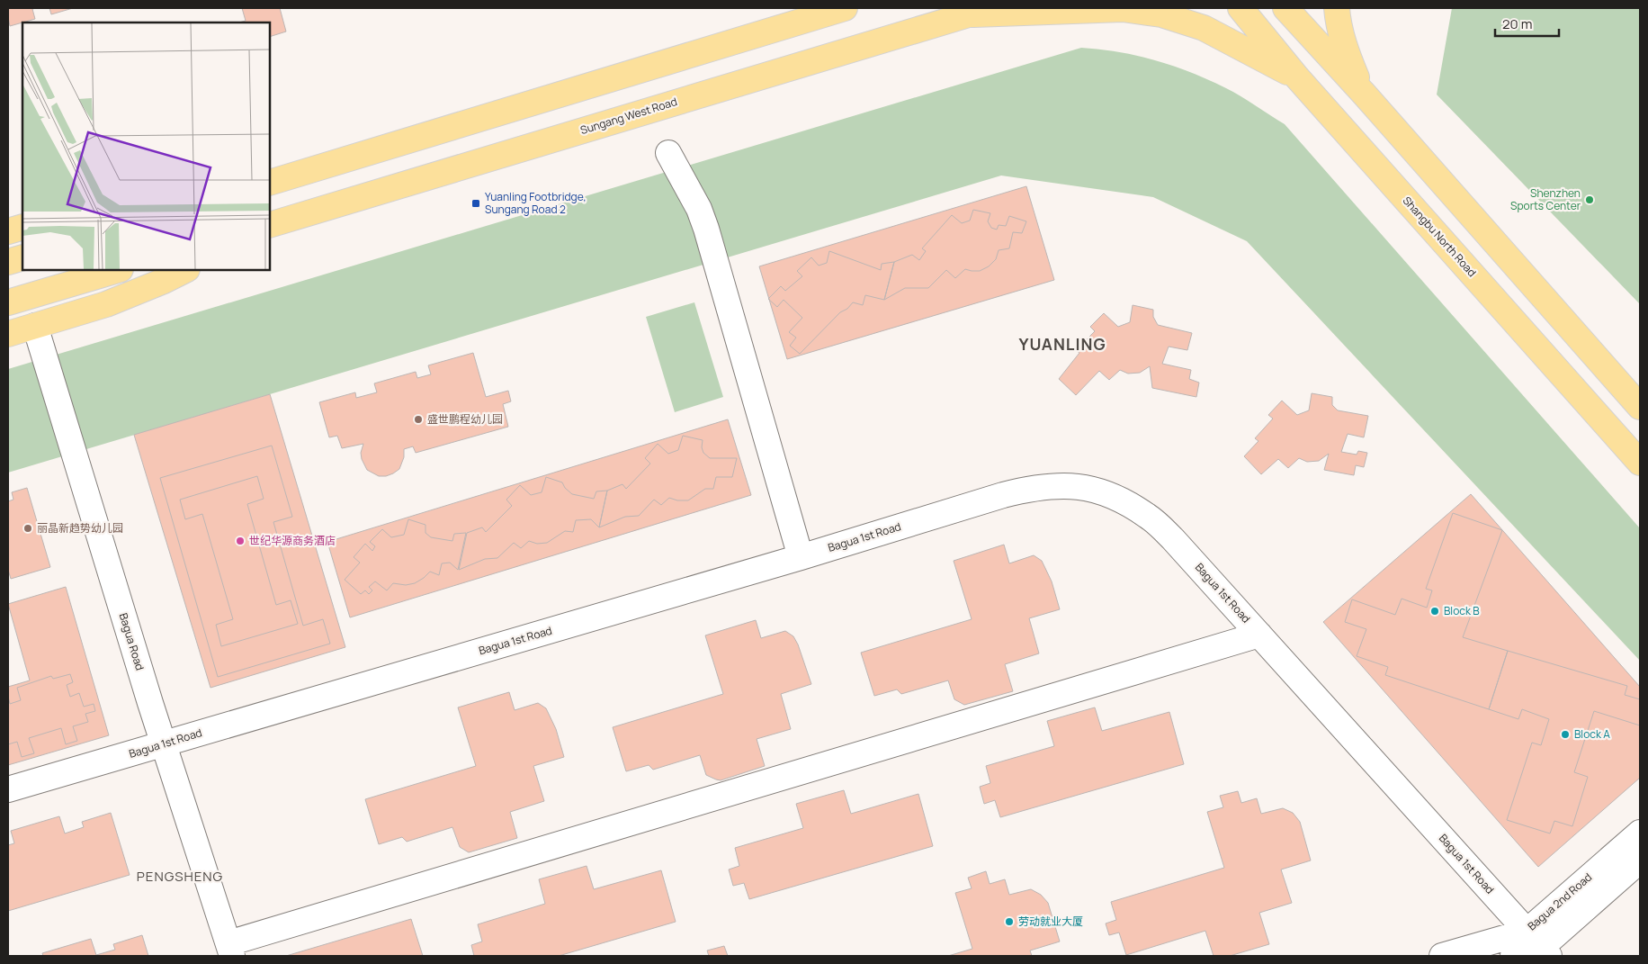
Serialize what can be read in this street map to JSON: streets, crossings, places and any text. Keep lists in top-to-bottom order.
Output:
{
  "streets": {
    "main road": ["Sungang West Road", "Shangbu North Road"],
    "street": ["Bagua 1st Road", "Bagua Road", "Bagua 2nd Road"]
  },
  "crossings": [
    ["Sungang West Road", "Shangbu North Road"],
    ["Bagua 1st Road", "Bagua Road"],
    ["Bagua 1st Road", "Bagua 2nd Road"]
  ],
  "districts": ["YUANLING", "PENGSHENG"],
  "places": {
    "other": [
      "Shenzhen Sports Center",
      "盛世鹏程幼儿园",
      "丽晶新趋势幼儿园",
      "世纪华源商务酒店",
      "Block B",
      "Block A",
      "劳动就业大厦"
    ],
    "transit": ["Yuanling Footbridge, Sungang Road 2"]
  },
  "scale_bar": "20 m"
}
